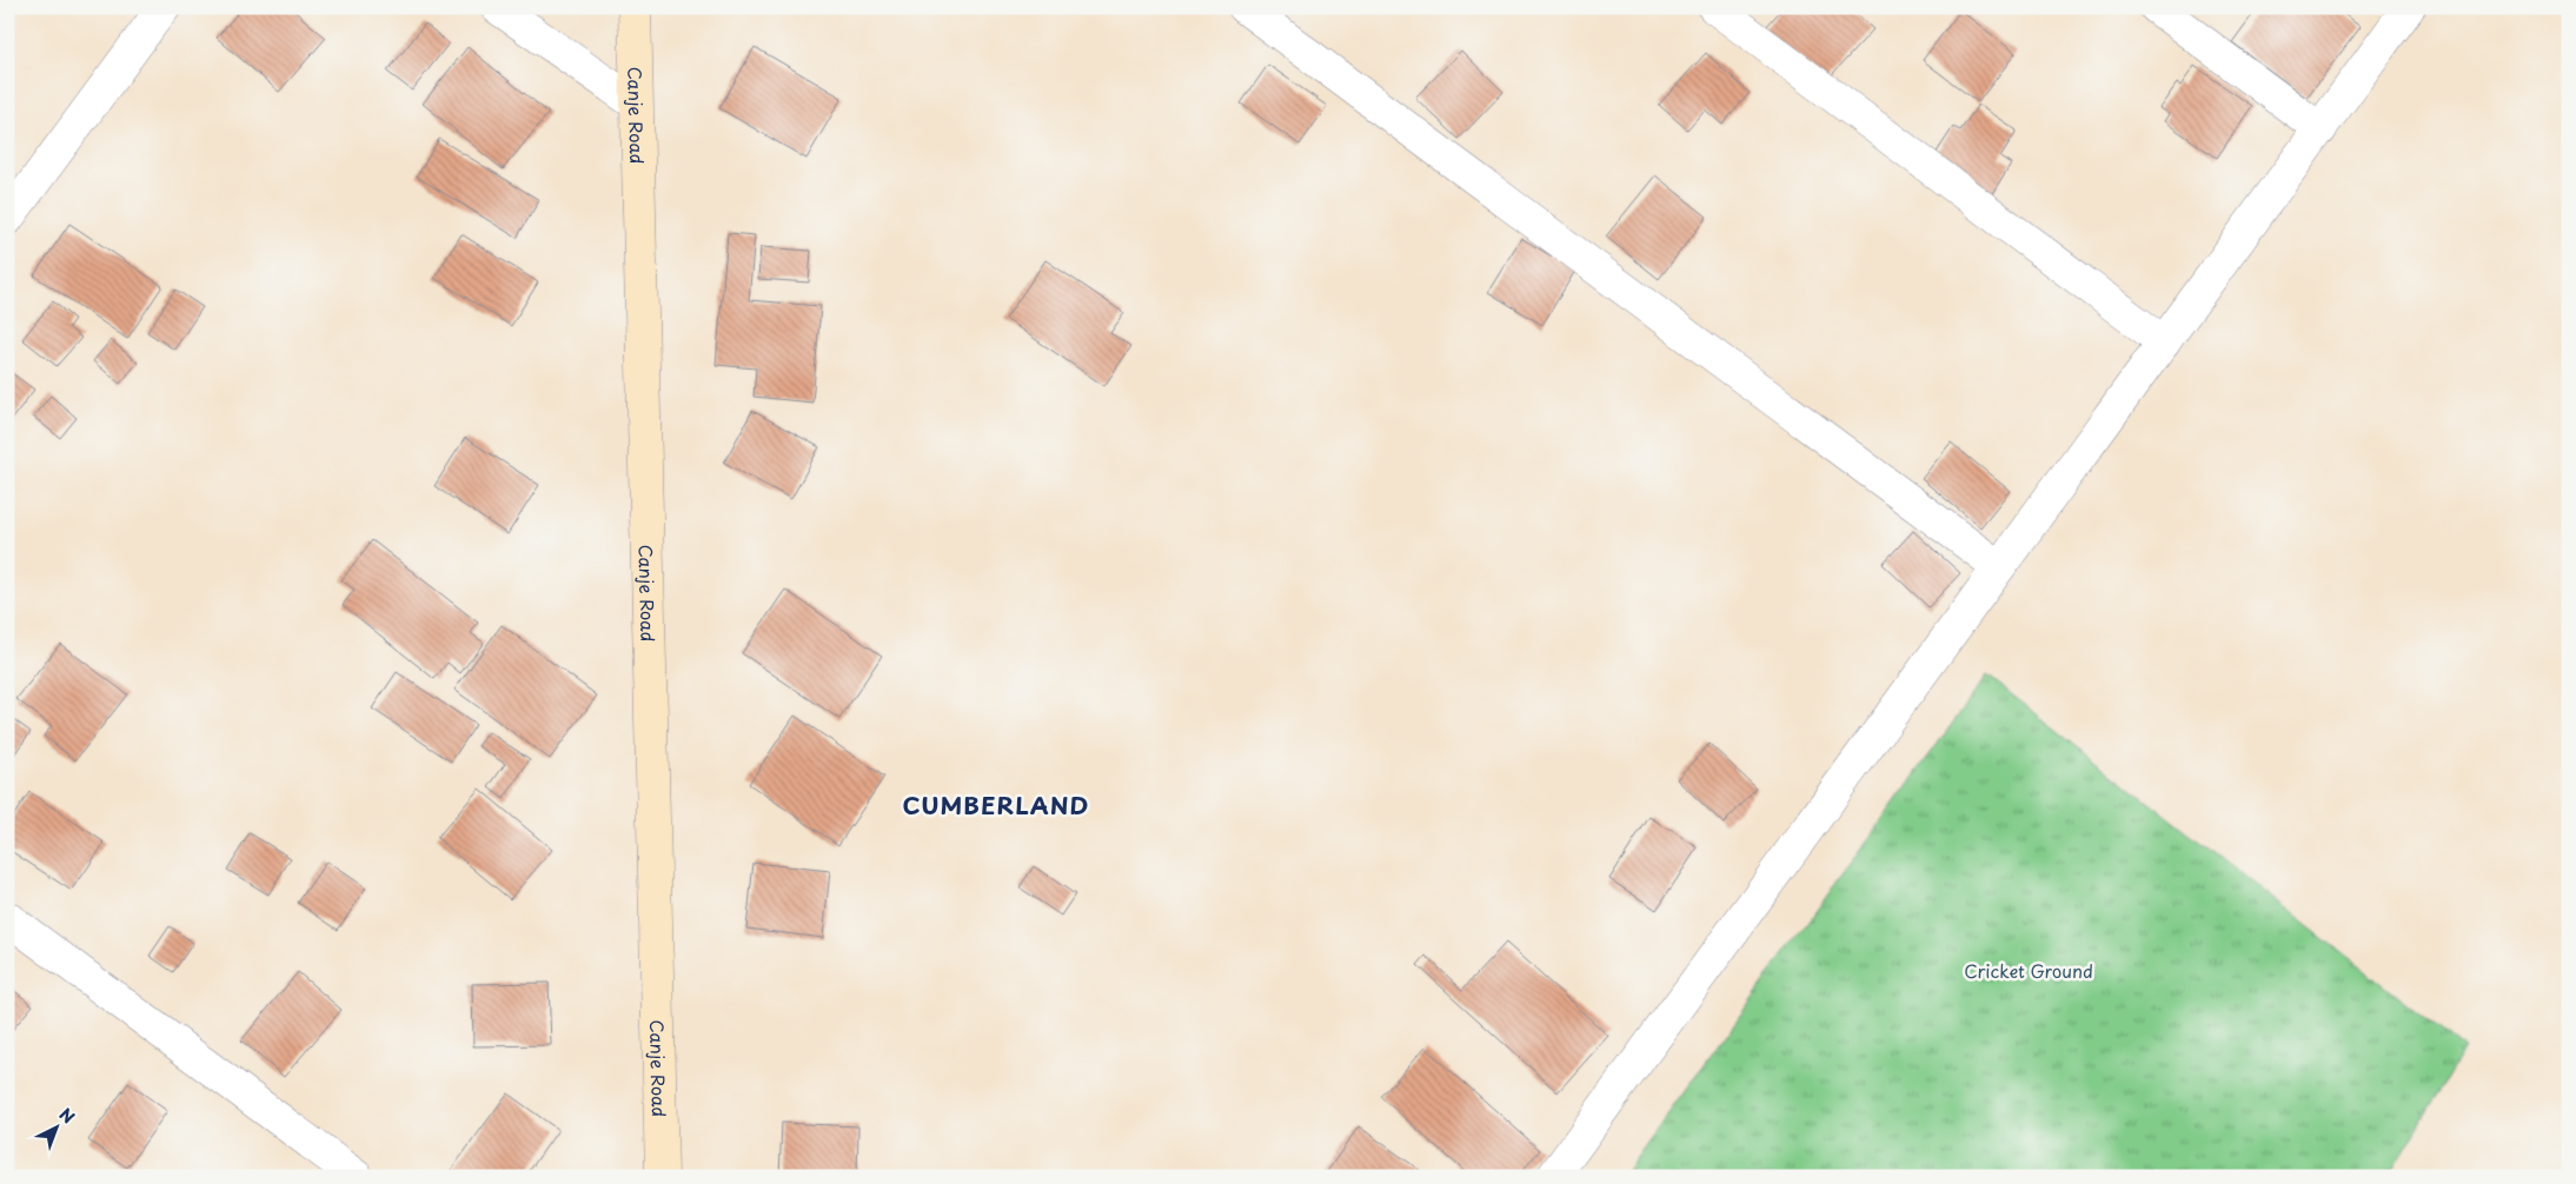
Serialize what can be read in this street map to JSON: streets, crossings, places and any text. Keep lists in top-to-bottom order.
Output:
{
  "streets": {
    "street": ["Canje Road"]
  },
  "districts": ["CUMBERLAND"],
  "parks": ["Cricket Ground"],
  "north": "top right"
}
